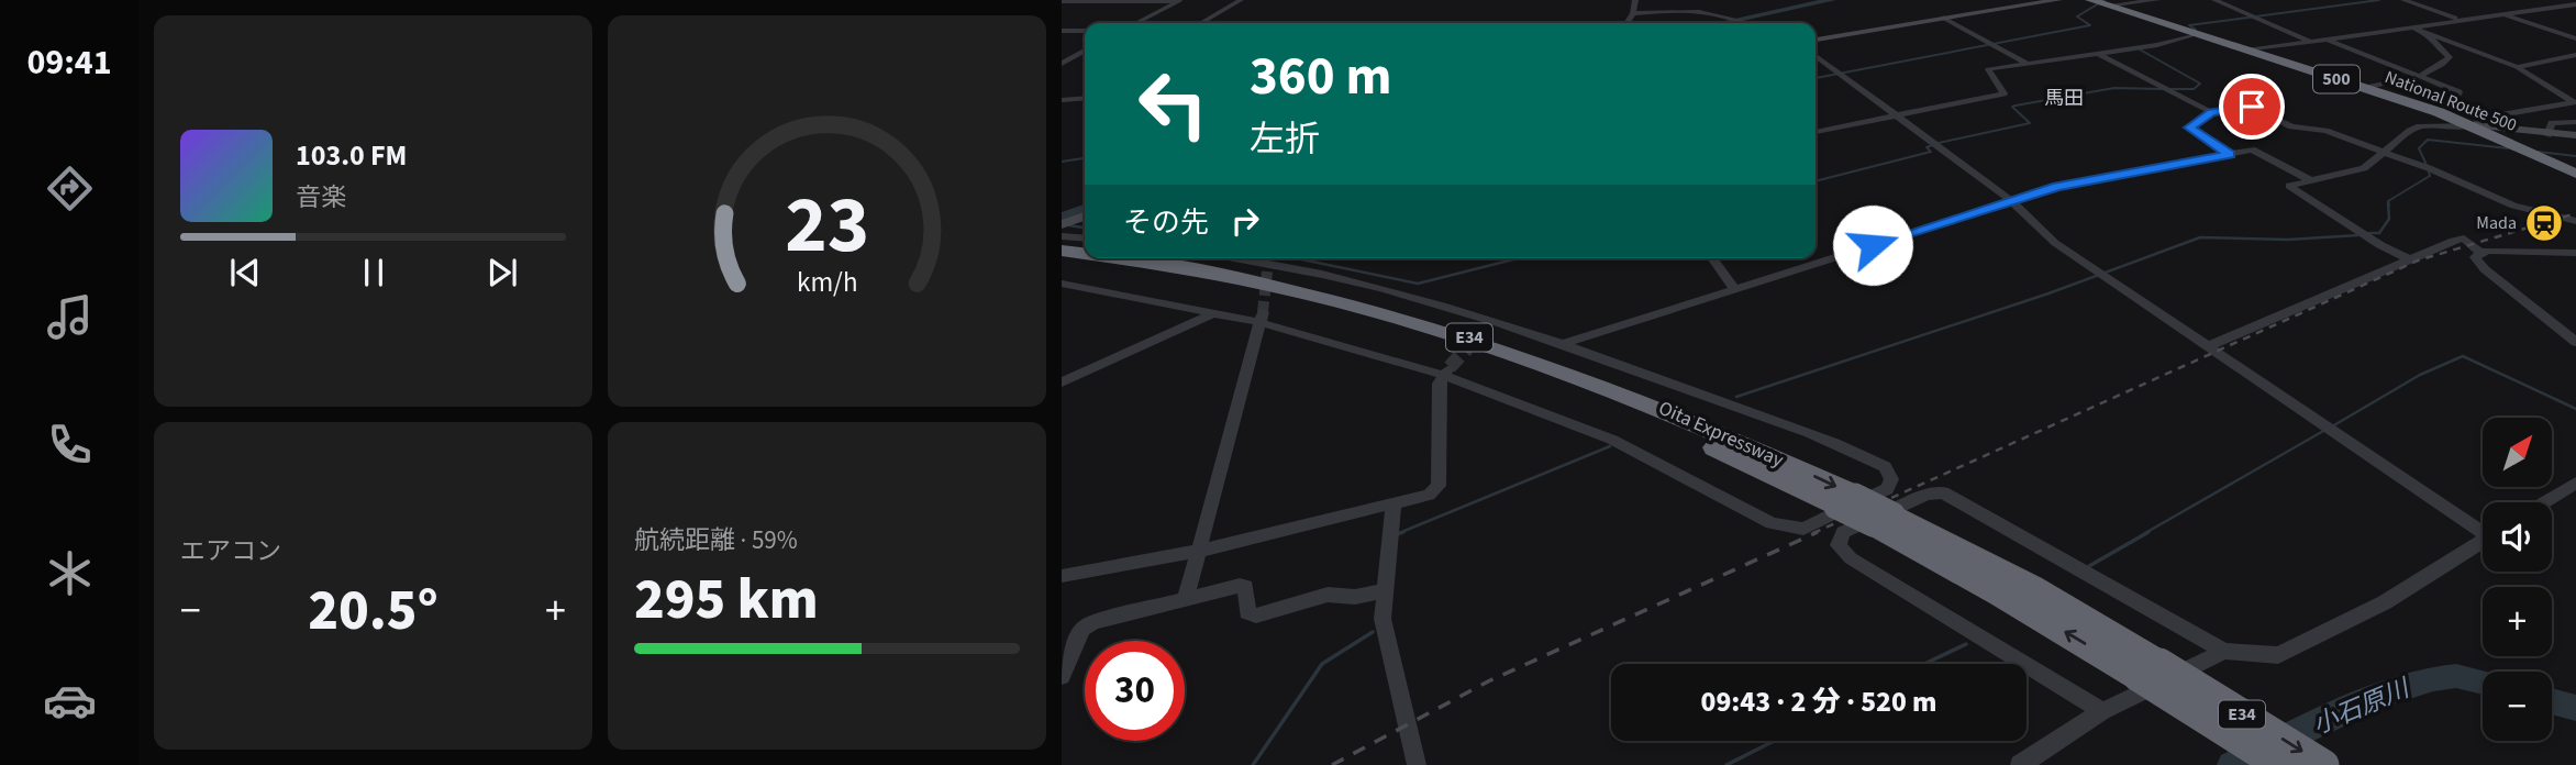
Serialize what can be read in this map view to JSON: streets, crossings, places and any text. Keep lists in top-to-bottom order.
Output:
{
  "streets": {
    "highway": [
      "500",
      "National Route 500",
      "E34",
      "Oita Expressway"
    ]
  },
  "districts": ["馬田"],
  "water": ["小石原川"],
  "places": {
    "station": ["Mada"]
  },
  "north": "top right",
  "page": {
    "tabs": "09:41",
    "turn": ["360 m", "左折"],
    "song": ["103.0 FM", "音楽"],
    "then": "その先",
    "map_buttons": ["+", "−"],
    "tile": [
      "エアコン",
      ["航続距離 · 59%", "295 km"]
    ],
    "heat": ["−", "20.5°", "+"],
    "limit": "30",
    "trip": "09:43 · 2 分 · 520 m",
    "gauge": ["23", "km/h"]
  }
}
